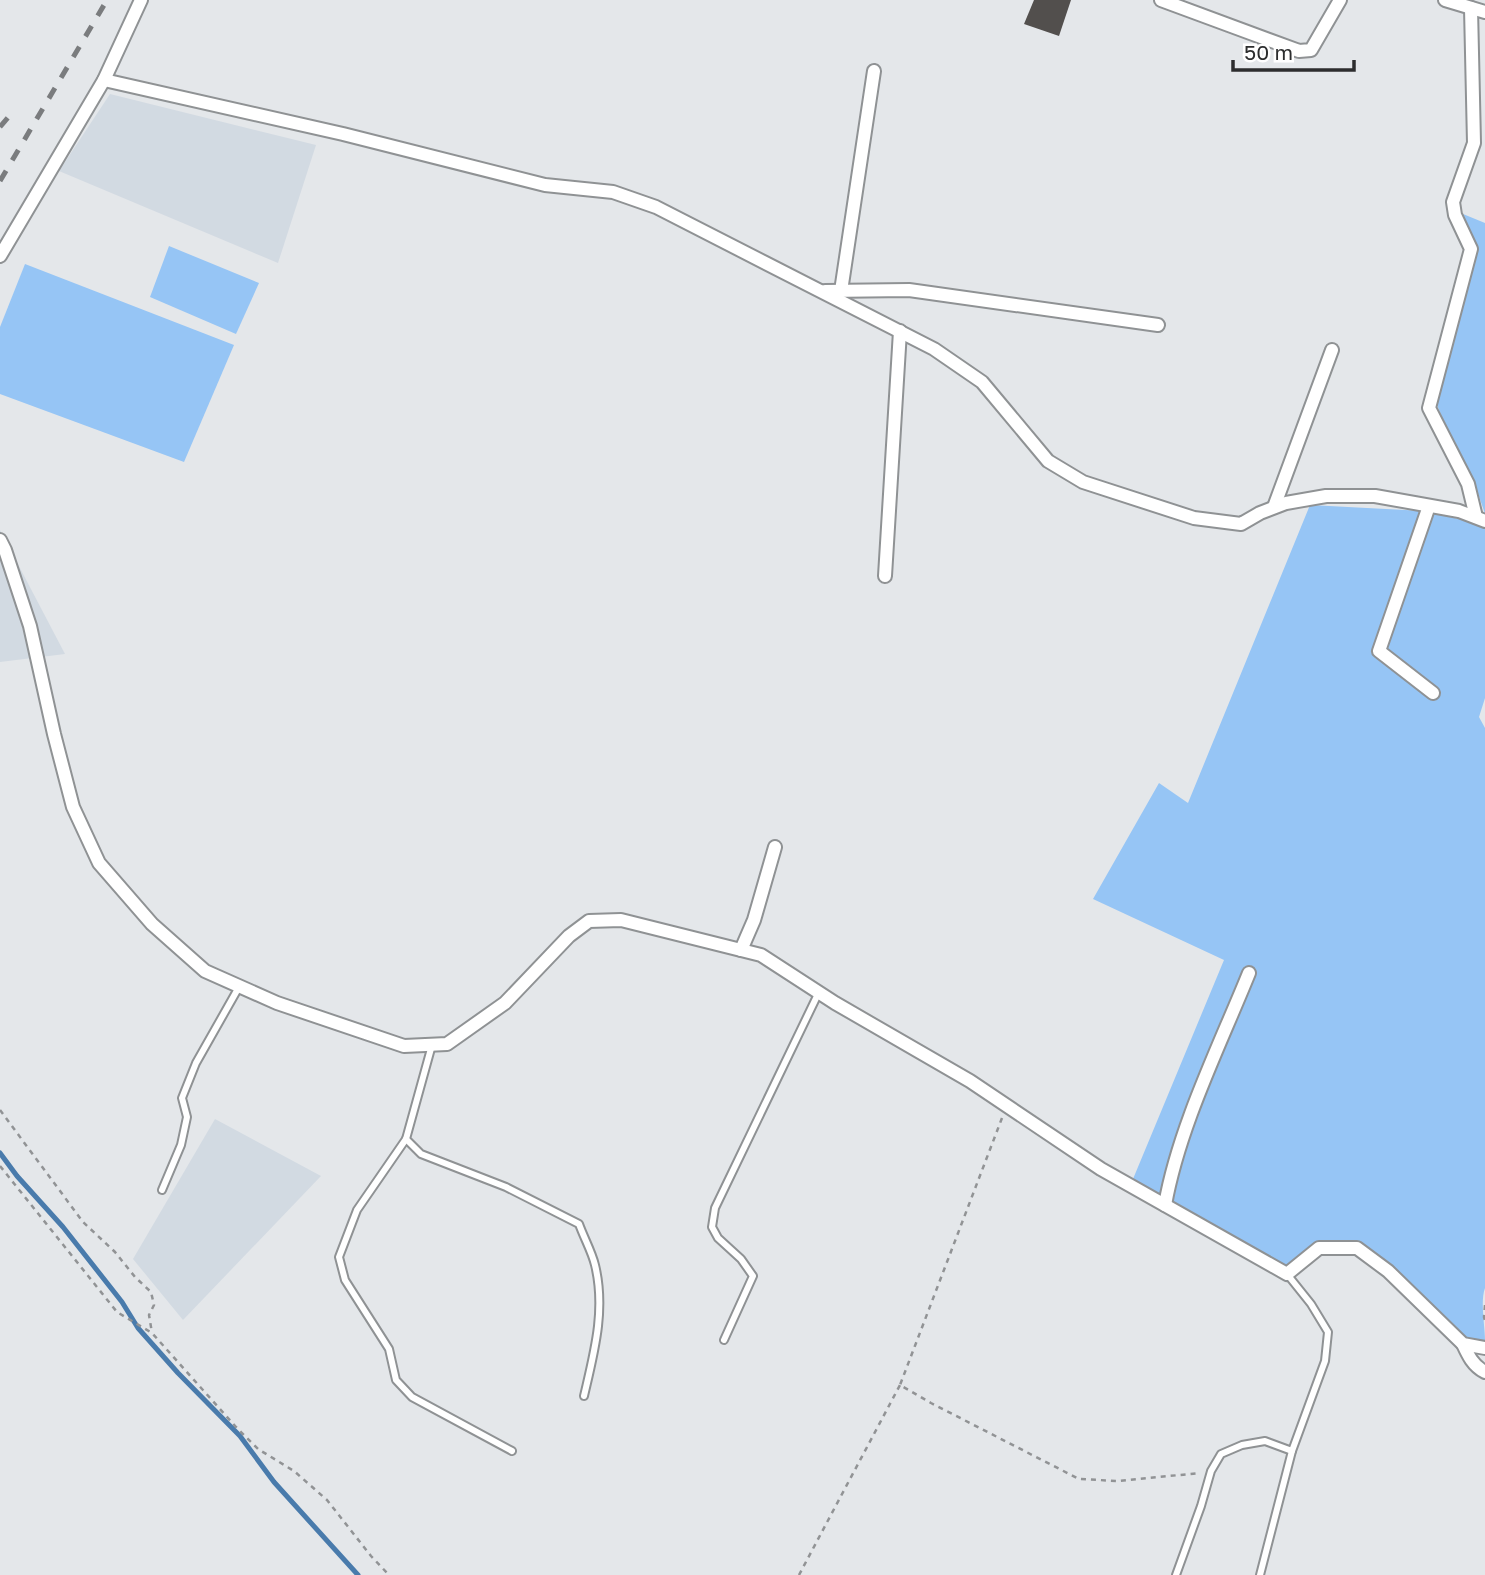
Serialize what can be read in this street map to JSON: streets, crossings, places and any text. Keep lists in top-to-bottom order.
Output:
{
  "scale_bar": "50 m"
}
